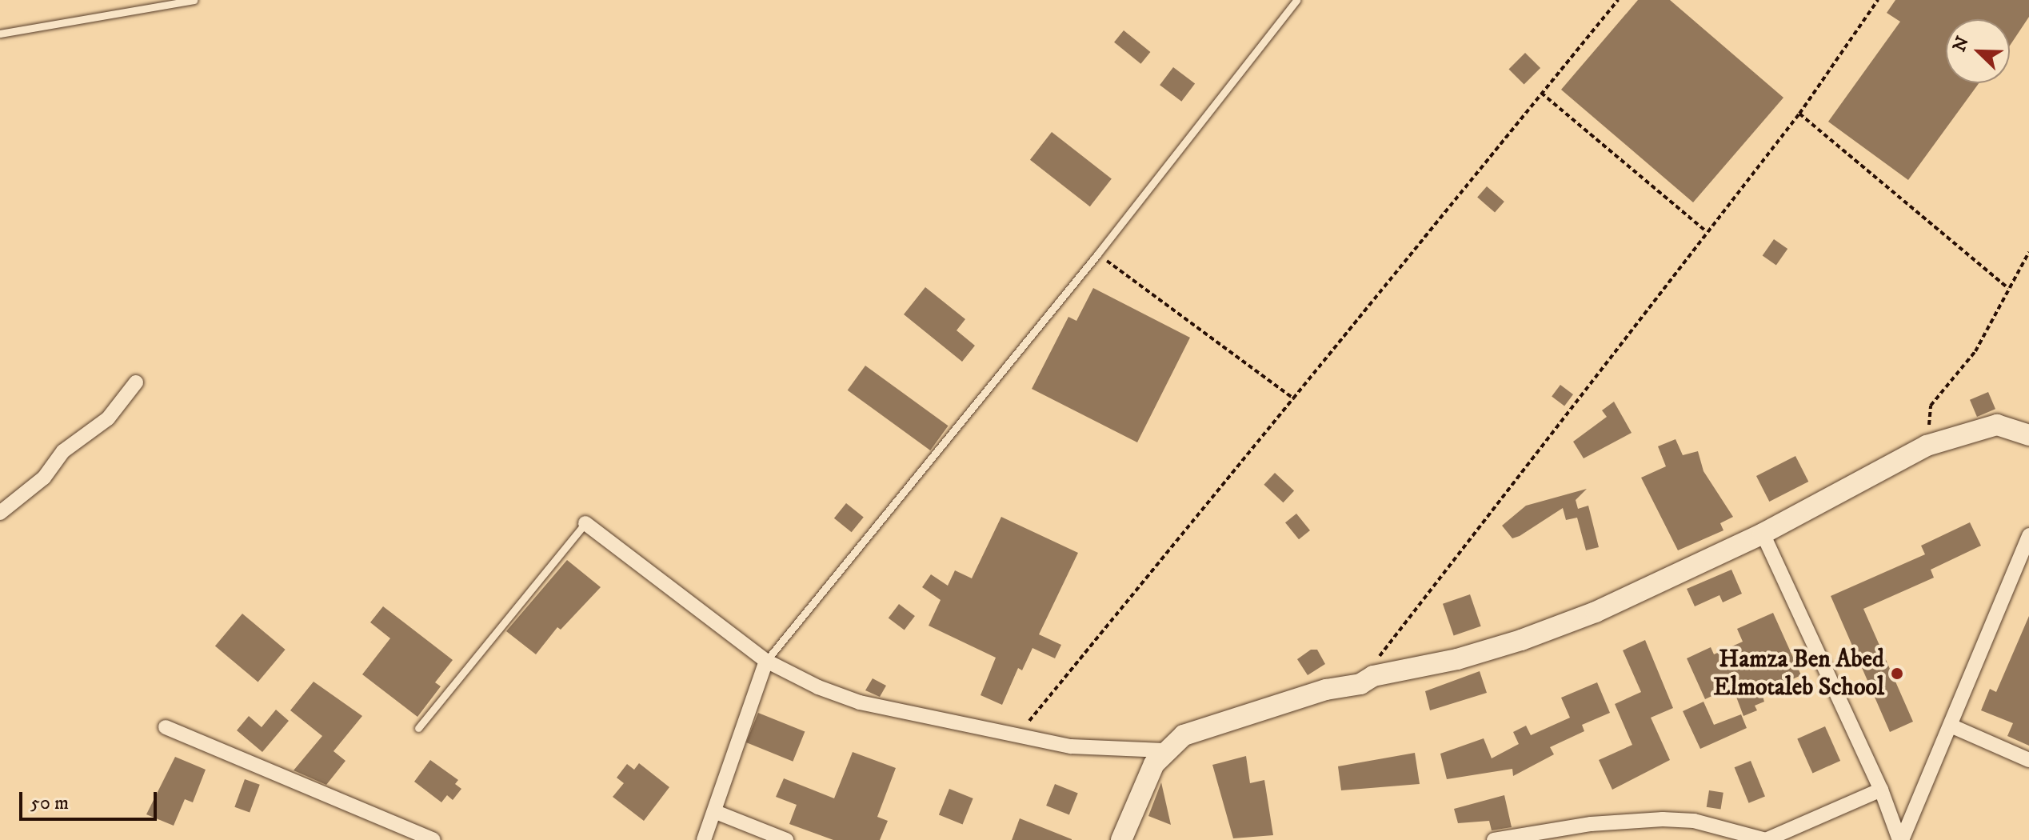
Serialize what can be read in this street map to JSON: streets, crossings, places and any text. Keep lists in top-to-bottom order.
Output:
{
  "places": ["Hamza Ben Abed Elmotaleb School"],
  "scale_bar": "50 m",
  "north": "top left"
}
